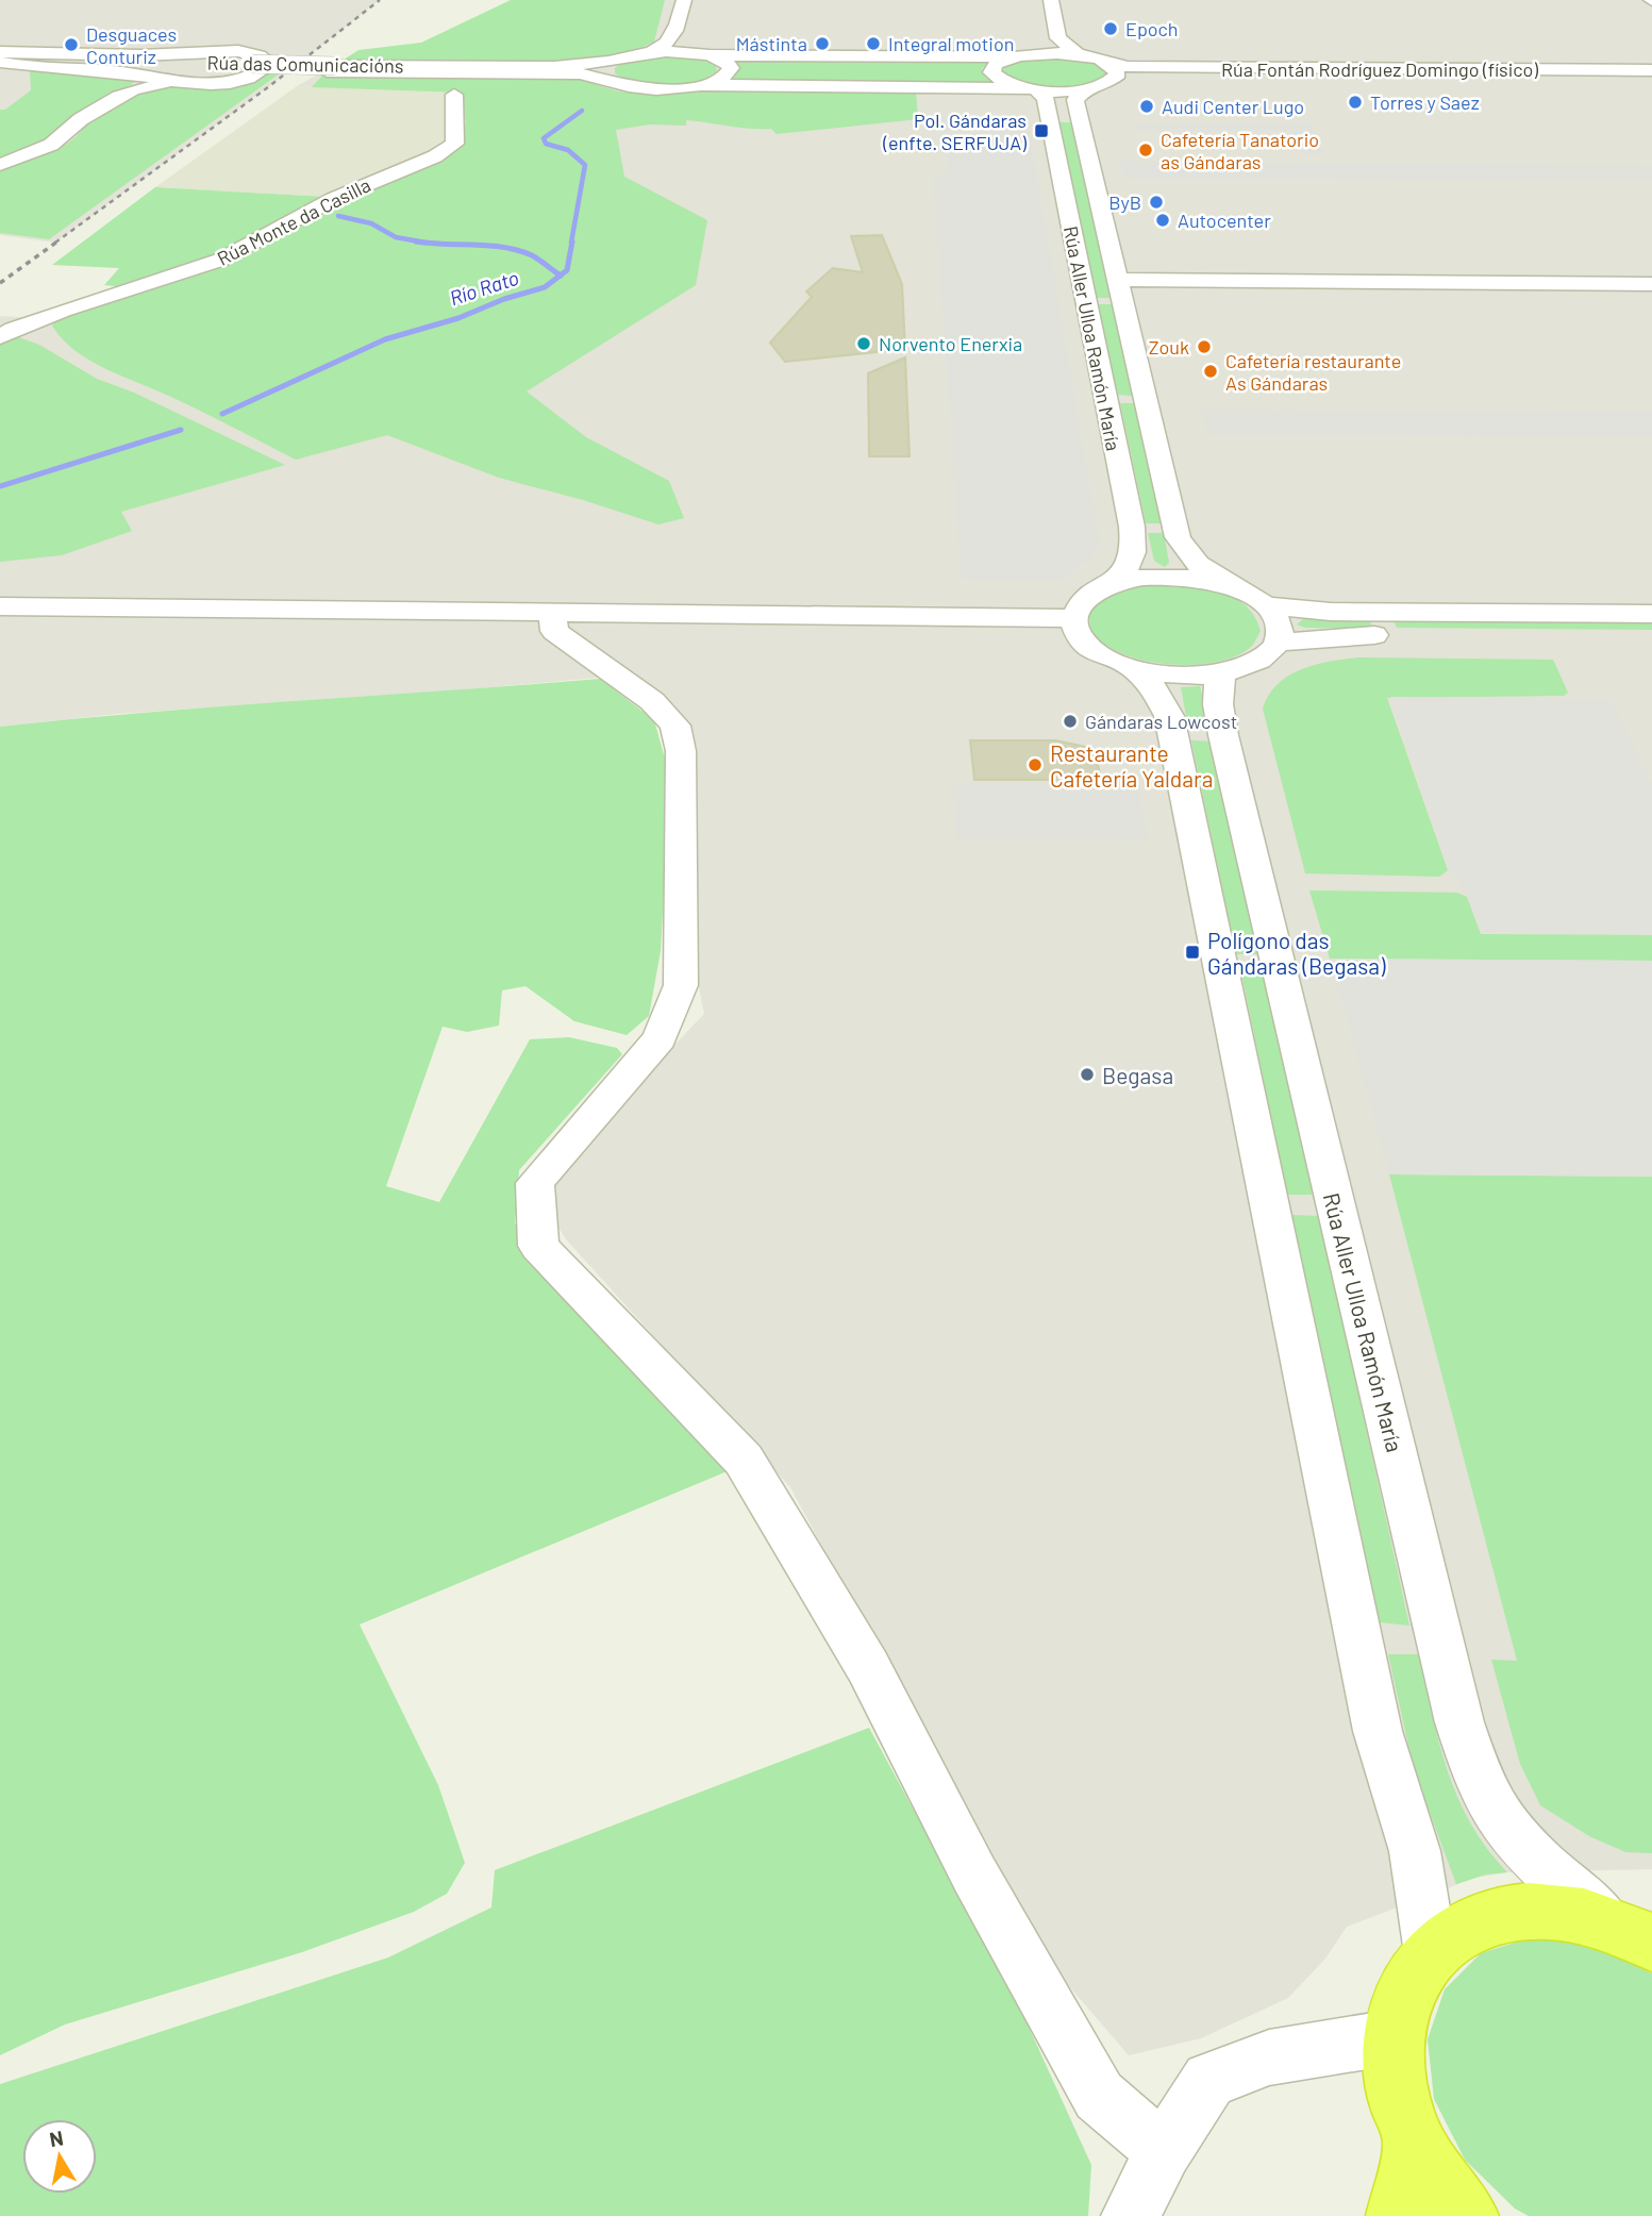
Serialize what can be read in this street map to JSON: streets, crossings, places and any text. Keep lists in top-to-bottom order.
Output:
{
  "streets": {
    "street": [
      "Rúa das Comunicacións",
      "Rúa Fontán Rodríguez Domingo (físico)",
      "Rúa Monte da Casilla",
      "Rúa Aller Ulloa Ramón María"
    ]
  },
  "water": ["Río Rato"],
  "places": {
    "other": [
      "Epoch",
      "Mástinta",
      "Integral motion",
      "Desguaces Conturiz",
      "Torres y Saez",
      "Audi Center Lugo",
      "Cafetería Tanatorio as Gándaras",
      "ByB",
      "Autocenter",
      "Norvento Enerxia",
      "Zouk",
      "Cafetería restaurante As Gándaras",
      "Gándaras Lowcost",
      "Restaurante Cafetería Yaldara",
      "Begasa"
    ],
    "transit": ["Pol. Gándaras (enfte. SERFUJA)", "Polígono das Gándaras (Begasa)"]
  },
  "north": "top"
}
